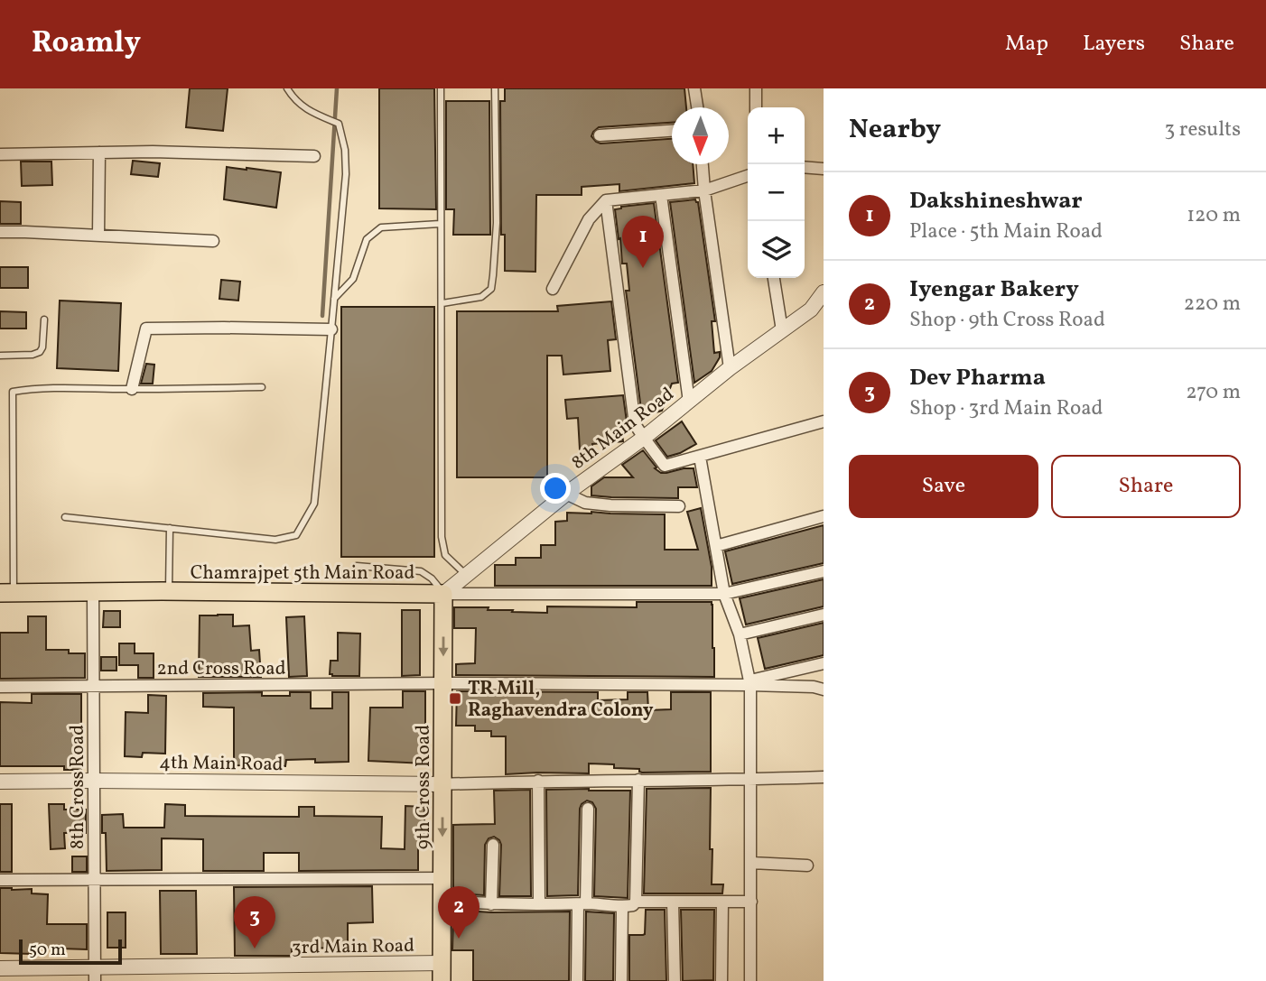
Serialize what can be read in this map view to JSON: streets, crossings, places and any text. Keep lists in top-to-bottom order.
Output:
{
  "streets": {
    "main road": ["Chamrajpet 5th Main Road", "9th Cross Road"],
    "street": [
      "8th Main Road",
      "2nd Cross Road",
      "4th Main Road",
      "8th Cross Road",
      "3rd Main Road"
    ]
  },
  "crossings": [
    ["8th Main Road", "Chamrajpet 5th Main Road"],
    ["8th Main Road", "9th Cross Road"],
    ["Chamrajpet 5th Main Road", "8th Cross Road"],
    ["Chamrajpet 5th Main Road", "9th Cross Road"],
    ["2nd Cross Road", "8th Cross Road"],
    ["2nd Cross Road", "9th Cross Road"],
    ["4th Main Road", "8th Cross Road"],
    ["4th Main Road", "9th Cross Road"],
    ["8th Cross Road", "3rd Main Road"],
    ["9th Cross Road", "3rd Main Road"]
  ],
  "one_way": ["9th Cross Road"],
  "places": {
    "transit": ["TR Mill, Raghavendra Colony"]
  },
  "scale_bar": "50 m",
  "north": "bottom",
  "page": {
    "header": "Roamly",
    "nav": ["Map", "Layers", "Share"],
    "heading": ["Nearby", "3 results"],
    "map_buttons": ["+", "−"],
    "list": [
      {
        "mark": "1",
        "name": "Dakshineshwar",
        "note": "Place · 5th Main Road",
        "value": "120 m"
      },
      {
        "mark": "2",
        "name": "Iyengar Bakery",
        "note": "Shop · 9th Cross Road",
        "value": "220 m"
      },
      {
        "mark": "3",
        "name": "Dev Pharma",
        "note": "Shop · 3rd Main Road",
        "value": "270 m"
      }
    ],
    "pins": ["1", "2", "3"],
    "buttons": ["Save", "Share"],
    "scale": "50 m"
  }
}
